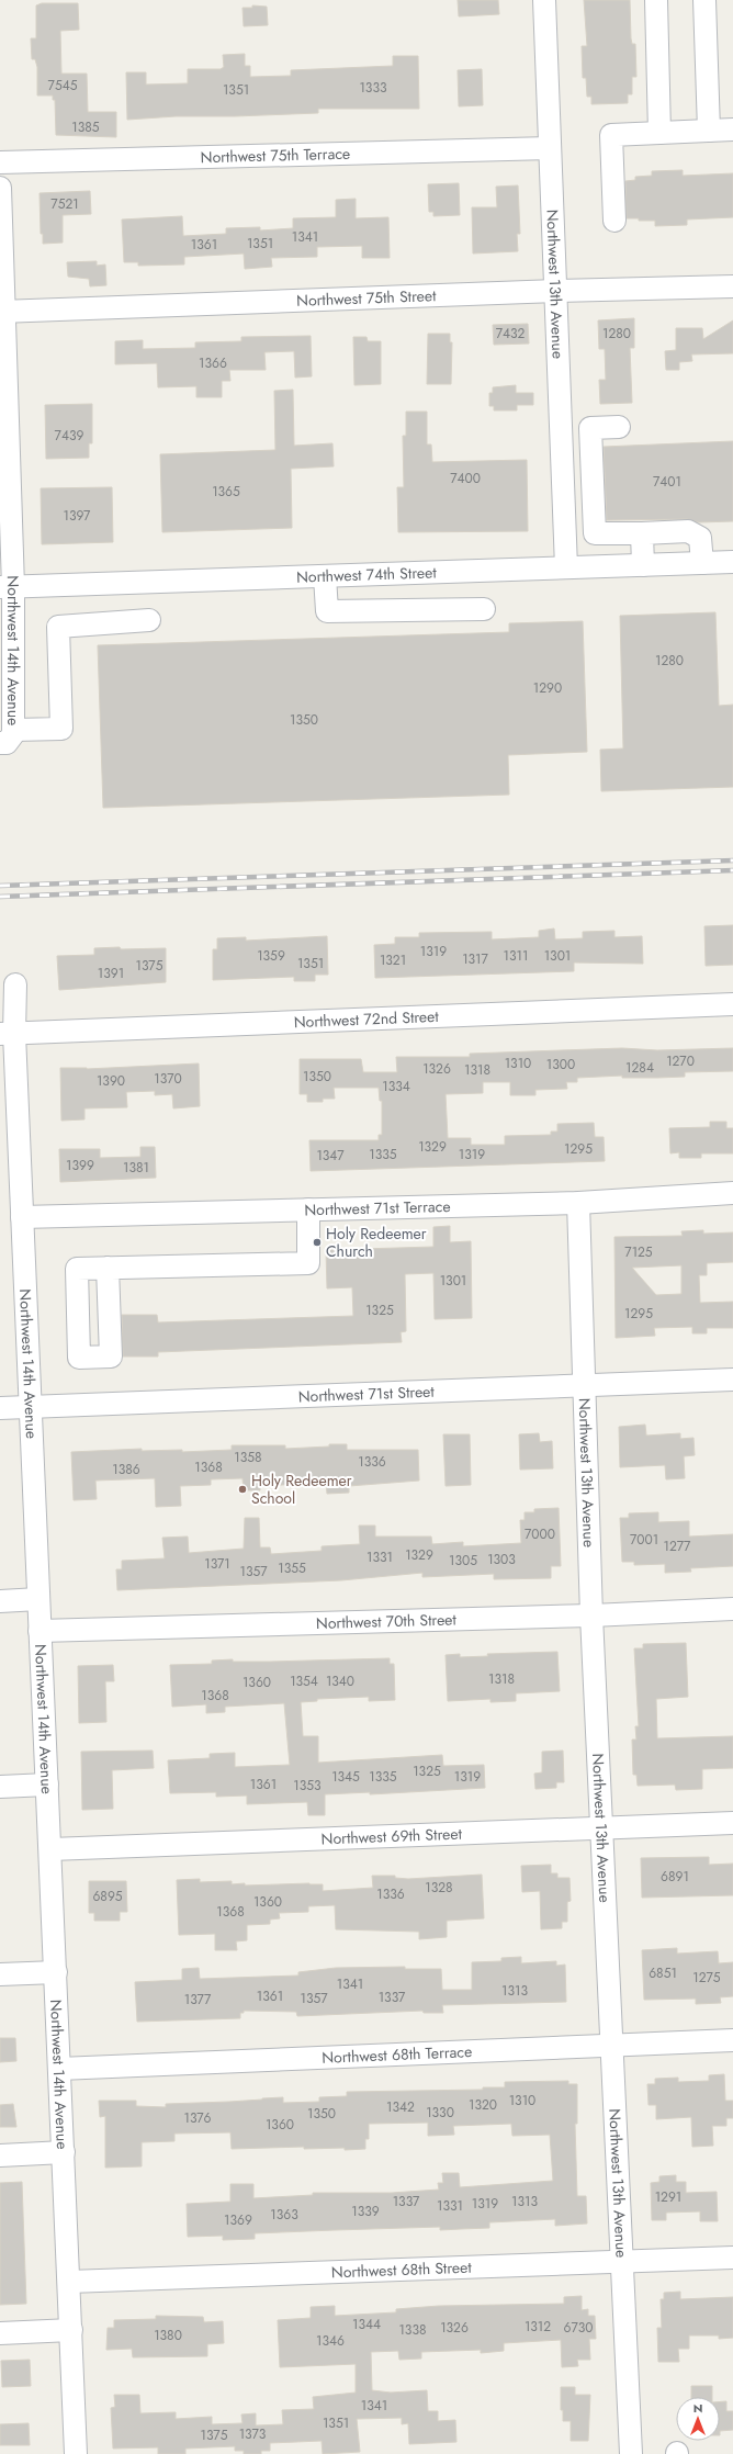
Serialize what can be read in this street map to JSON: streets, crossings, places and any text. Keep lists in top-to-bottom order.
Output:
{
  "streets": {
    "street": [
      "Northwest 75th Terrace",
      "Northwest 13th Avenue",
      "Northwest 75th Street",
      "Northwest 74th Street",
      "Northwest 14th Avenue",
      "Northwest 72nd Street",
      "Northwest 71st Terrace",
      "Northwest 71st Street",
      "Northwest 70th Street",
      "Northwest 69th Street",
      "Northwest 68th Terrace",
      "Northwest 68th Street"
    ]
  },
  "crossings": [
    ["Northwest 75th Terrace", "Northwest 13th Avenue"],
    ["Northwest 13th Avenue", "Northwest 75th Street"],
    ["Northwest 13th Avenue", "Northwest 74th Street"],
    ["Northwest 13th Avenue", "Northwest 71st Terrace"],
    ["Northwest 13th Avenue", "Northwest 71st Street"],
    ["Northwest 13th Avenue", "Northwest 70th Street"],
    ["Northwest 13th Avenue", "Northwest 69th Street"],
    ["Northwest 13th Avenue", "Northwest 68th Terrace"],
    ["Northwest 13th Avenue", "Northwest 68th Street"],
    ["Northwest 75th Street", "Northwest 14th Avenue"],
    ["Northwest 74th Street", "Northwest 14th Avenue"],
    ["Northwest 14th Avenue", "Northwest 72nd Street"],
    ["Northwest 14th Avenue", "Northwest 71st Terrace"],
    ["Northwest 14th Avenue", "Northwest 71st Street"],
    ["Northwest 14th Avenue", "Northwest 70th Street"],
    ["Northwest 14th Avenue", "Northwest 69th Street"],
    ["Northwest 14th Avenue", "Northwest 68th Terrace"],
    ["Northwest 14th Avenue", "Northwest 68th Street"]
  ],
  "places": ["Holy Redeemer Church", "Holy Redeemer School"],
  "house_numbers": [
    "7545",
    "1333",
    "1351",
    "1385",
    "7521",
    "1341",
    "1351",
    "1361",
    "7432",
    "1280",
    "1366",
    "7439",
    "7400",
    "7401",
    "1365",
    "1397",
    "1280",
    "1290",
    "1350",
    "1319",
    "1359",
    "1311",
    "1301",
    "1317",
    "1321",
    "1351",
    "1375",
    "1391",
    "1270",
    "1310",
    "1300",
    "1284",
    "1326",
    "1318",
    "1350",
    "1370",
    "1390",
    "1334",
    "1329",
    "1295",
    "1335",
    "1319",
    "1347",
    "1399",
    "1381",
    "7125",
    "1301",
    "1325",
    "1295",
    "1358",
    "1336",
    "1368",
    "1386",
    "7000",
    "7001",
    "1277",
    "1329",
    "1331",
    "1303",
    "1305",
    "1371",
    "1355",
    "1357",
    "1318",
    "1354",
    "1340",
    "1360",
    "1368",
    "1325",
    "1345",
    "1335",
    "1319",
    "1361",
    "1353",
    "6891",
    "1328",
    "1336",
    "6895",
    "1360",
    "1368",
    "6851",
    "1275",
    "1341",
    "1313",
    "1361",
    "1337",
    "1357",
    "1377",
    "1310",
    "1320",
    "1342",
    "1330",
    "1350",
    "1376",
    "1360",
    "1291",
    "1337",
    "1313",
    "1319",
    "1331",
    "1339",
    "1363",
    "1369",
    "1344",
    "1312",
    "1326",
    "6730",
    "1338",
    "1380",
    "1346",
    "1341",
    "1351",
    "1373",
    "1375"
  ],
  "north": "top"
}
